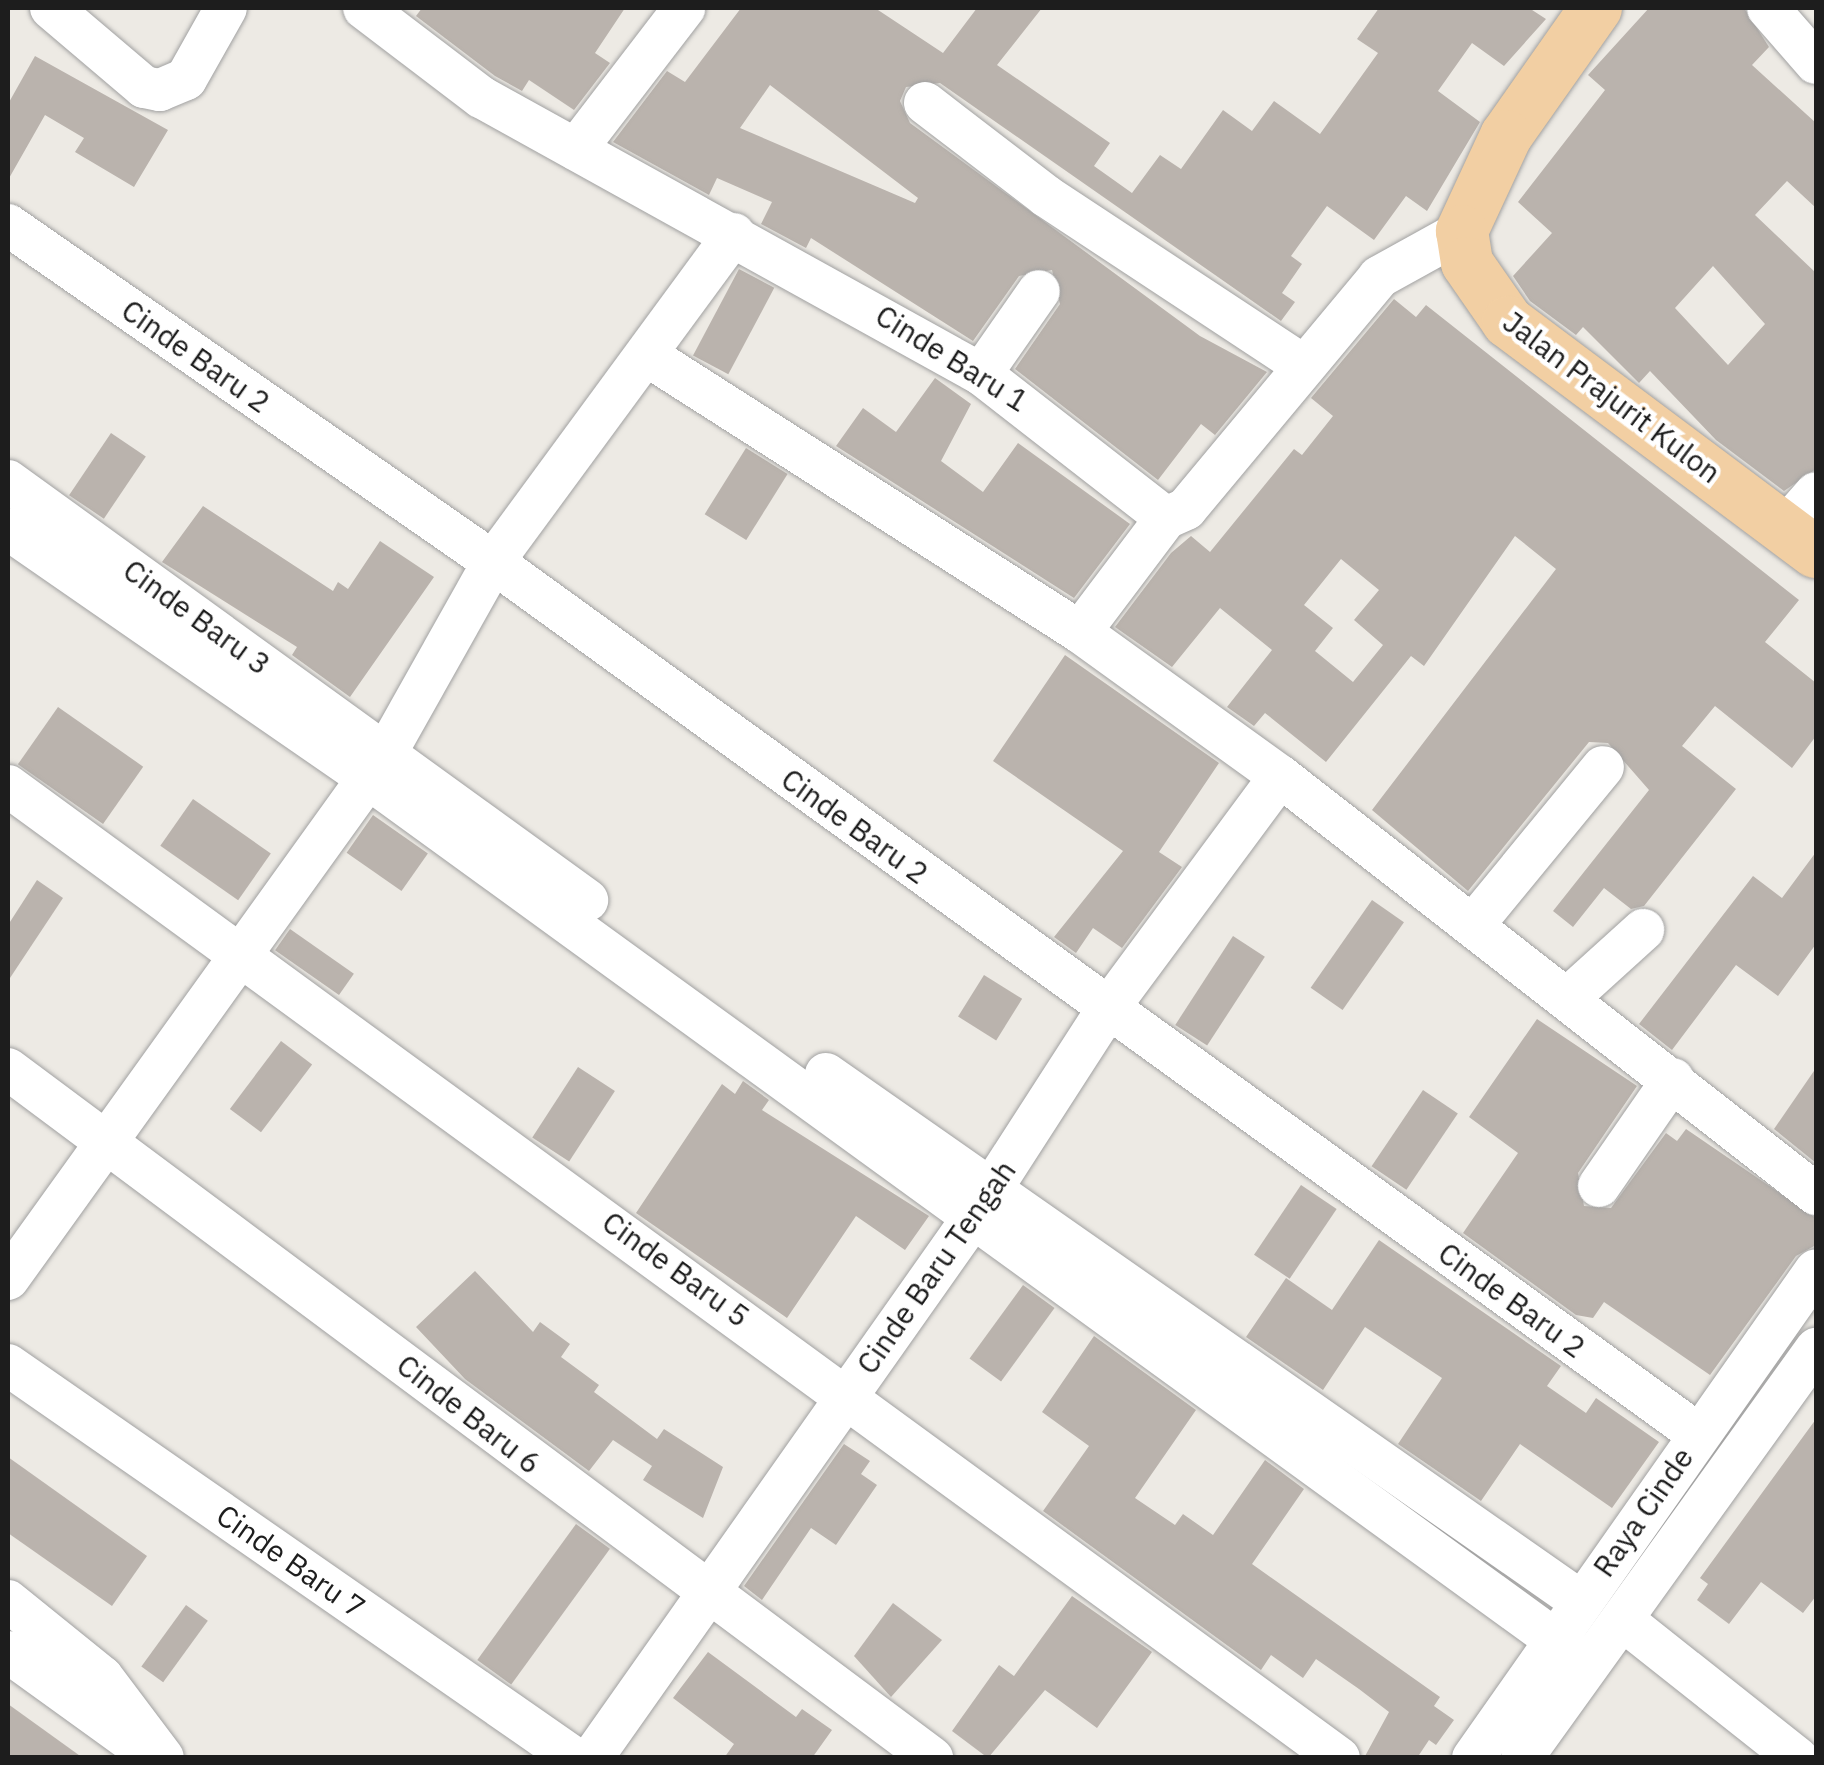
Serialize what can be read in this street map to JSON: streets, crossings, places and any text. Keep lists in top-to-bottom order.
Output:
{
  "streets": {
    "main road": ["Jalan Prajurit Kulon"],
    "street": [
      "Cinde Baru 2",
      "Cinde Baru 1",
      "Cinde Baru 3",
      "Cinde Baru Tengah",
      "Cinde Baru 5",
      "Cinde Baru 6",
      "Raya Cinde",
      "Cinde Baru 7"
    ]
  },
  "crossings": [
    ["Cinde Baru 2", "Cinde Baru Tengah"],
    ["Cinde Baru 2", "Raya Cinde"],
    ["Cinde Baru Tengah", "Cinde Baru 5"],
    ["Cinde Baru Tengah", "Cinde Baru 6"]
  ]
}
